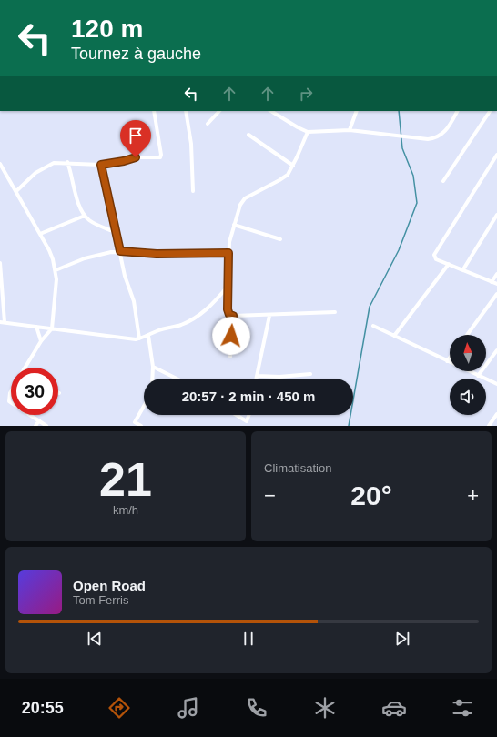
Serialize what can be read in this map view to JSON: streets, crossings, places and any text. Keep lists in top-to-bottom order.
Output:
{
  "north": "top",
  "page": {
    "turn": ["120 m", "Tournez à gauche"],
    "limit": "30",
    "trip": "20:57 · 2 min · 450 m",
    "tile": [
      ["21", "km/h"],
      "Climatisation"
    ],
    "heat": ["−", "20°", "+"],
    "song": ["Open Road", "Tom Ferris"],
    "tabs": "20:55"
  }
}
